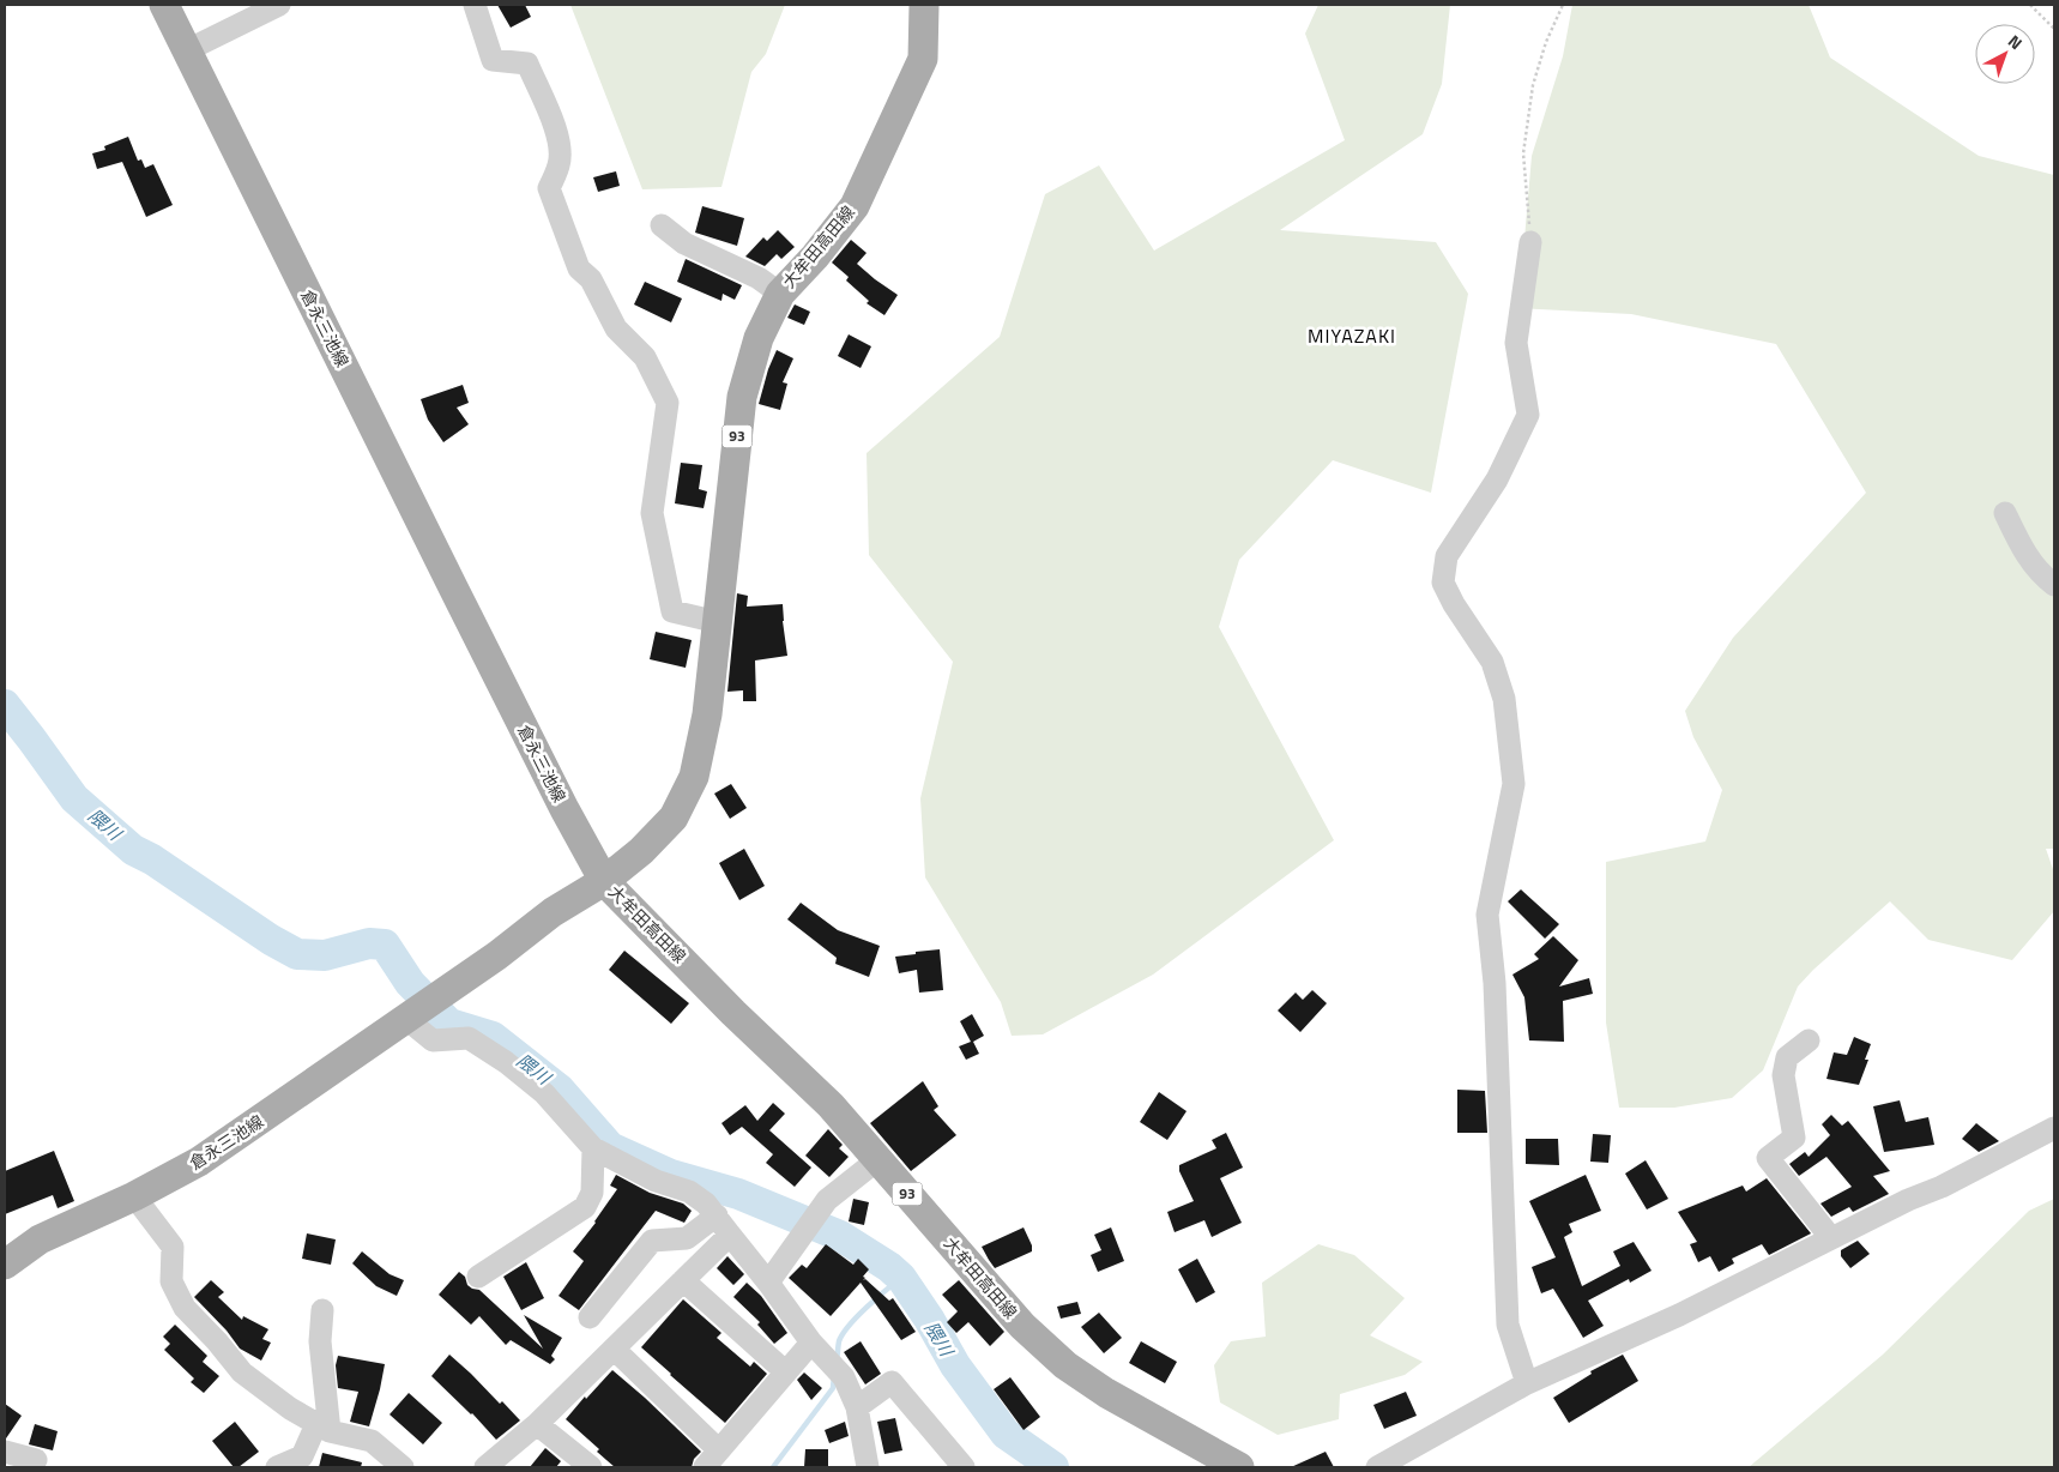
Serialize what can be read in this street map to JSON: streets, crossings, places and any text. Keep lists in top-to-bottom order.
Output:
{
  "streets": {
    "main road": ["大牟田高田線", "倉永三池線", "93"]
  },
  "crossings": [
    ["大牟田高田線", "倉永三池線"]
  ],
  "districts": ["MIYAZAKI"],
  "water": ["隈川"],
  "north": "top right"
}
